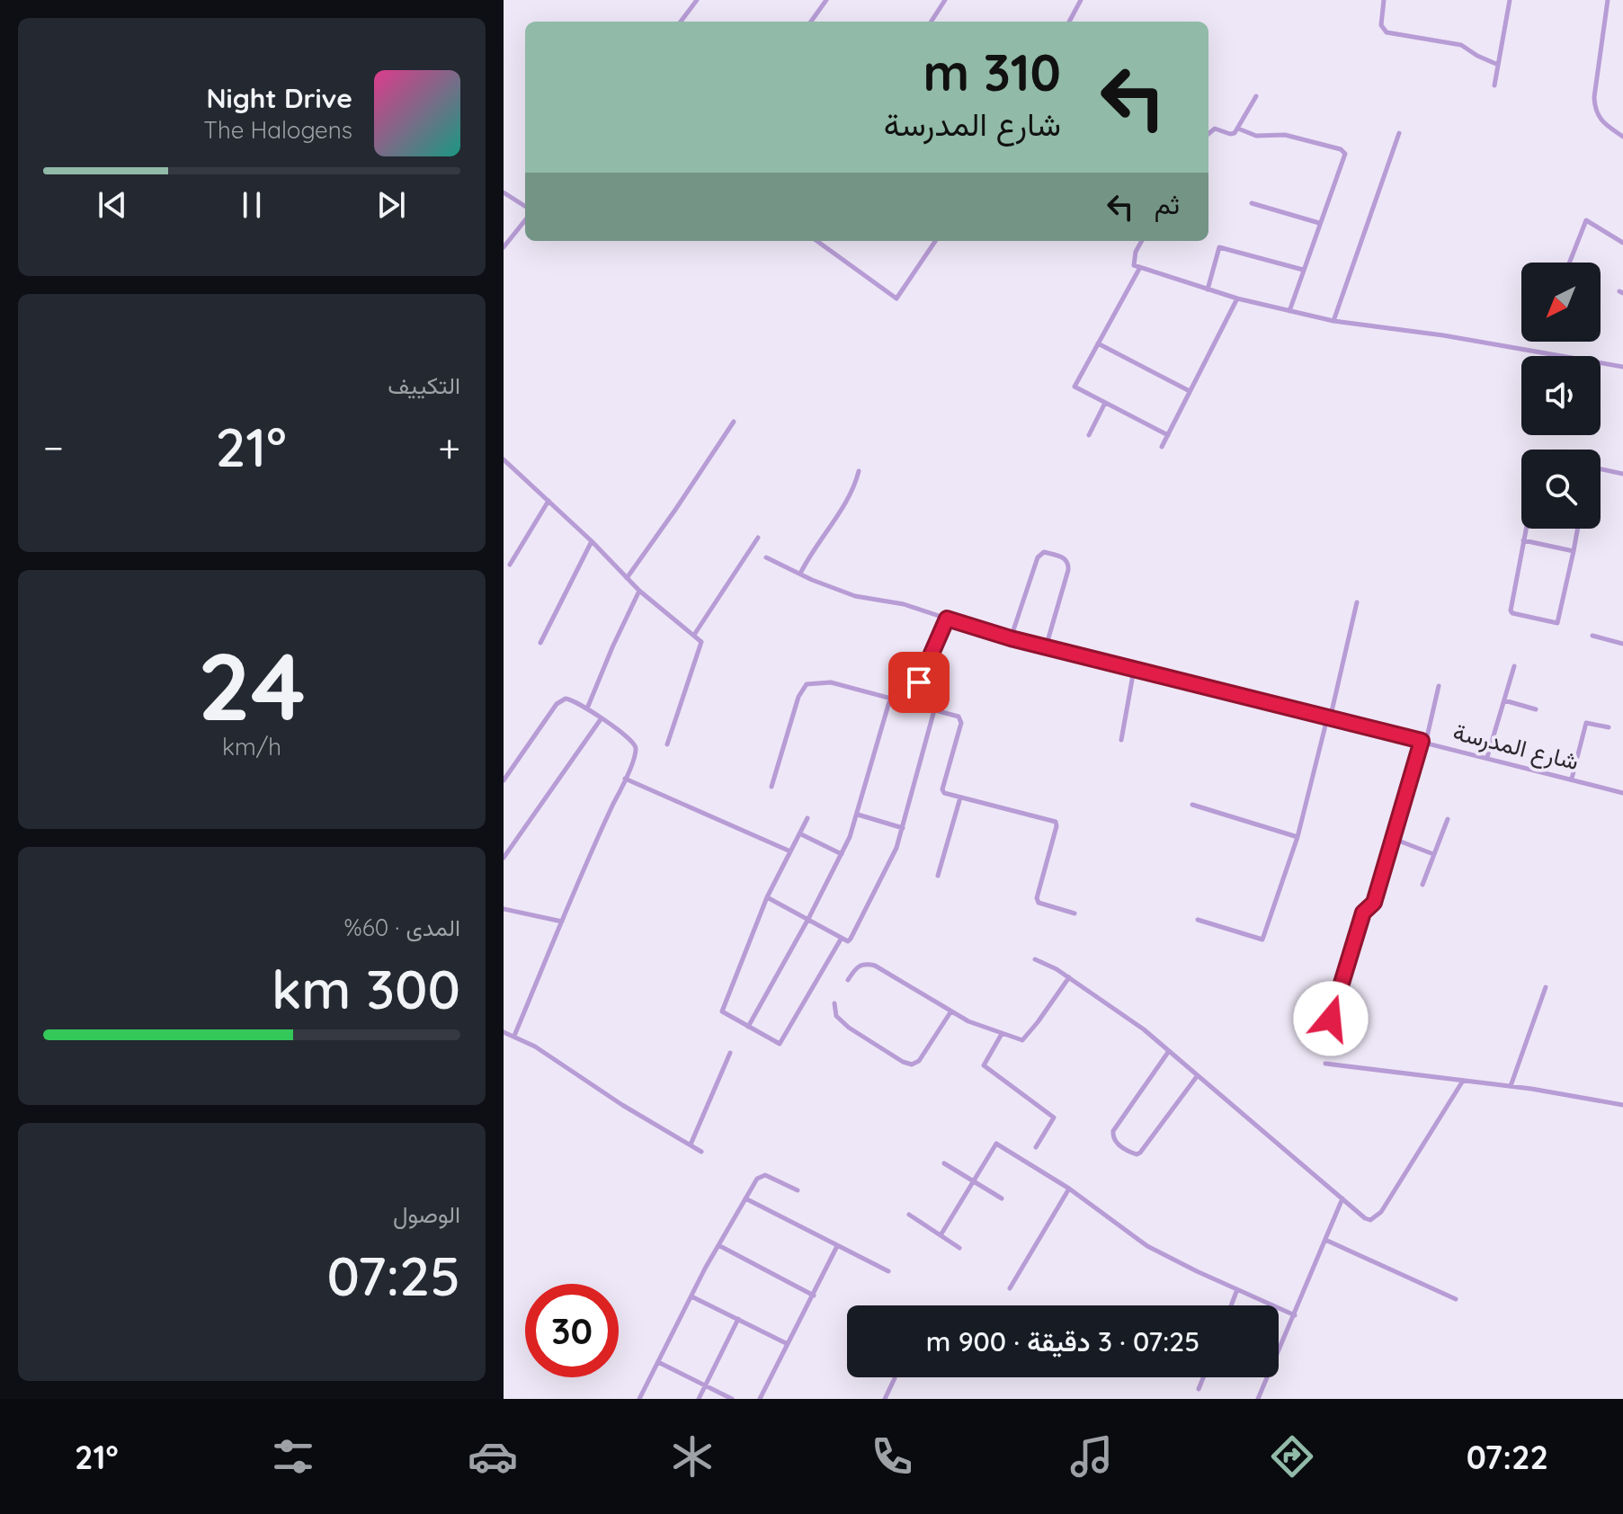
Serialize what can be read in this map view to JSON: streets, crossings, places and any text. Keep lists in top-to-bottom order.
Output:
{
  "streets": {
    "street": ["شارع المدرسة"]
  },
  "north": "bottom left",
  "page": {
    "turn": ["310 m", "شارع المدرسة"],
    "song": ["Night Drive", "The Halogens"],
    "then": "ثم",
    "tile": [
      "التكييف",
      ["24", "km/h"],
      ["المدى · 60%", "300 km"],
      ["الوصول", "07:25"]
    ],
    "heat": ["−", "21°", "+"],
    "limit": "30",
    "trip": "07:25 · 3 دقيقة · 900 m",
    "tabs": ["07:22", "21°"]
  }
}
